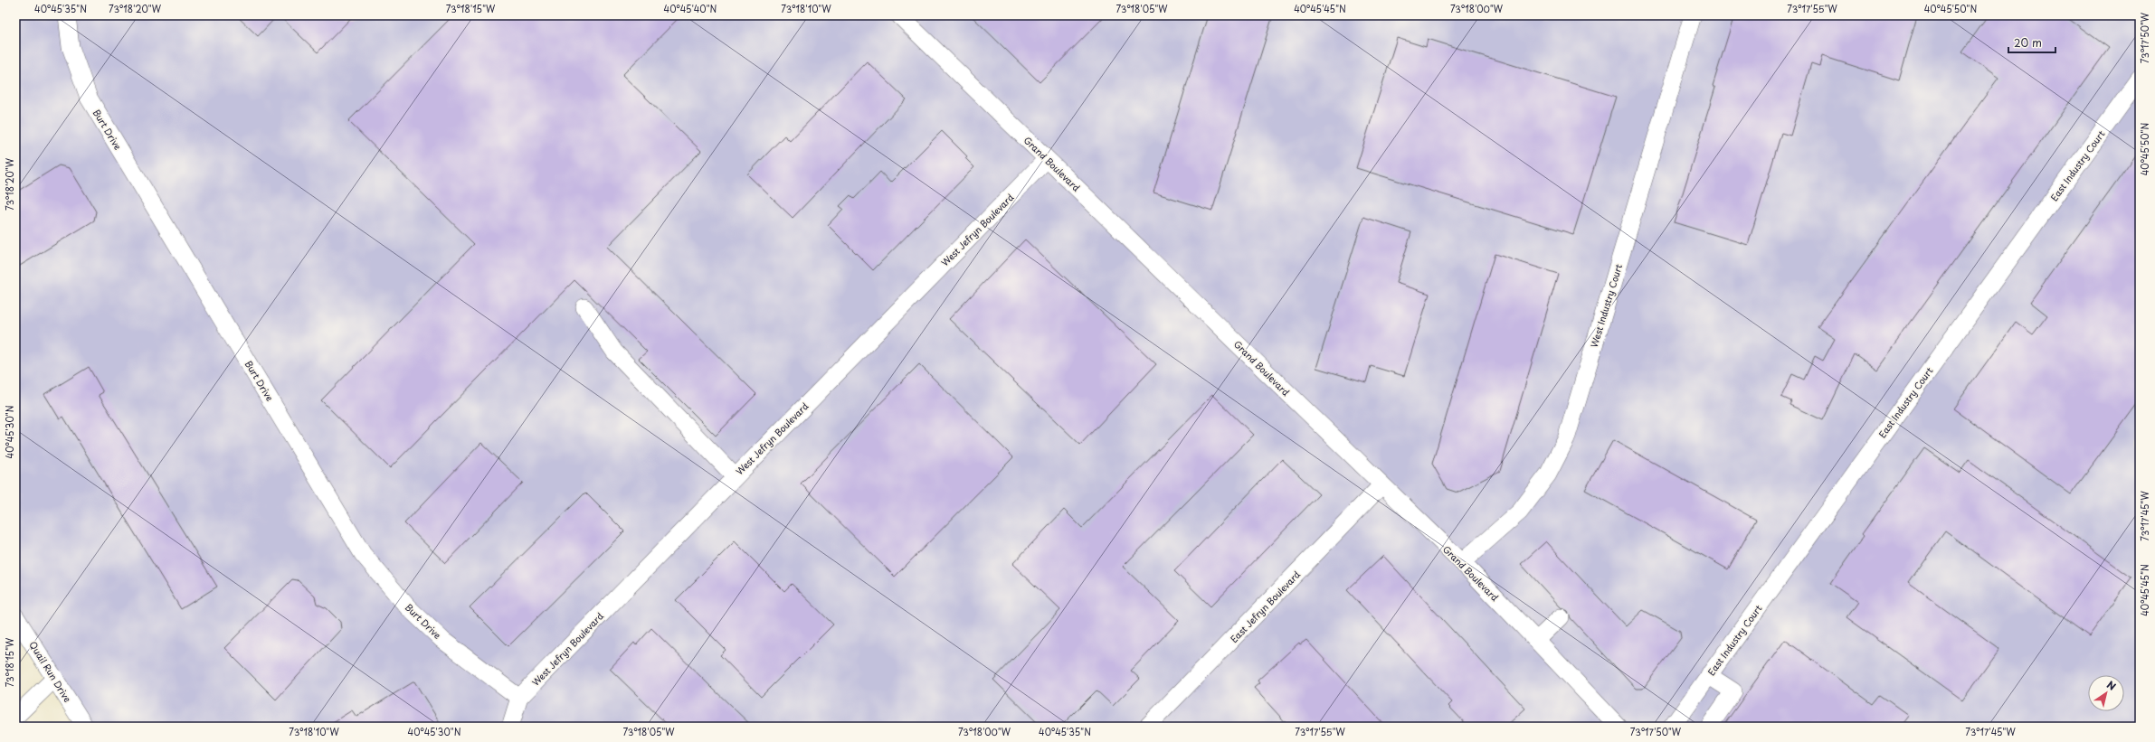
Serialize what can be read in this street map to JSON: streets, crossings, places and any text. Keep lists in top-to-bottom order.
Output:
{
  "streets": {
    "street": [
      "Burt Drive",
      "Grand Boulevard",
      "East Industry Court",
      "West Jefryn Boulevard",
      "West Industry Court",
      "East Jefryn Boulevard",
      "Quail Run Drive"
    ]
  },
  "crossings": [
    ["Burt Drive", "West Jefryn Boulevard"],
    ["Grand Boulevard", "West Jefryn Boulevard"],
    ["Grand Boulevard", "West Industry Court"],
    ["Grand Boulevard", "East Jefryn Boulevard"]
  ],
  "scale_bar": "20 m",
  "north": "top right",
  "coordinates": [
    "40°45'35\"N",
    "73°18'20\"W",
    "73°18'15\"W",
    "40°45'40\"N",
    "73°18'10\"W",
    "73°18'05\"W",
    "40°45'45\"N",
    "73°18'00\"W",
    "73°17'55\"W",
    "40°45'50\"N",
    "73°17'50\"W",
    "40°45'30\"N",
    "73°17'45\"W"
  ]
}
